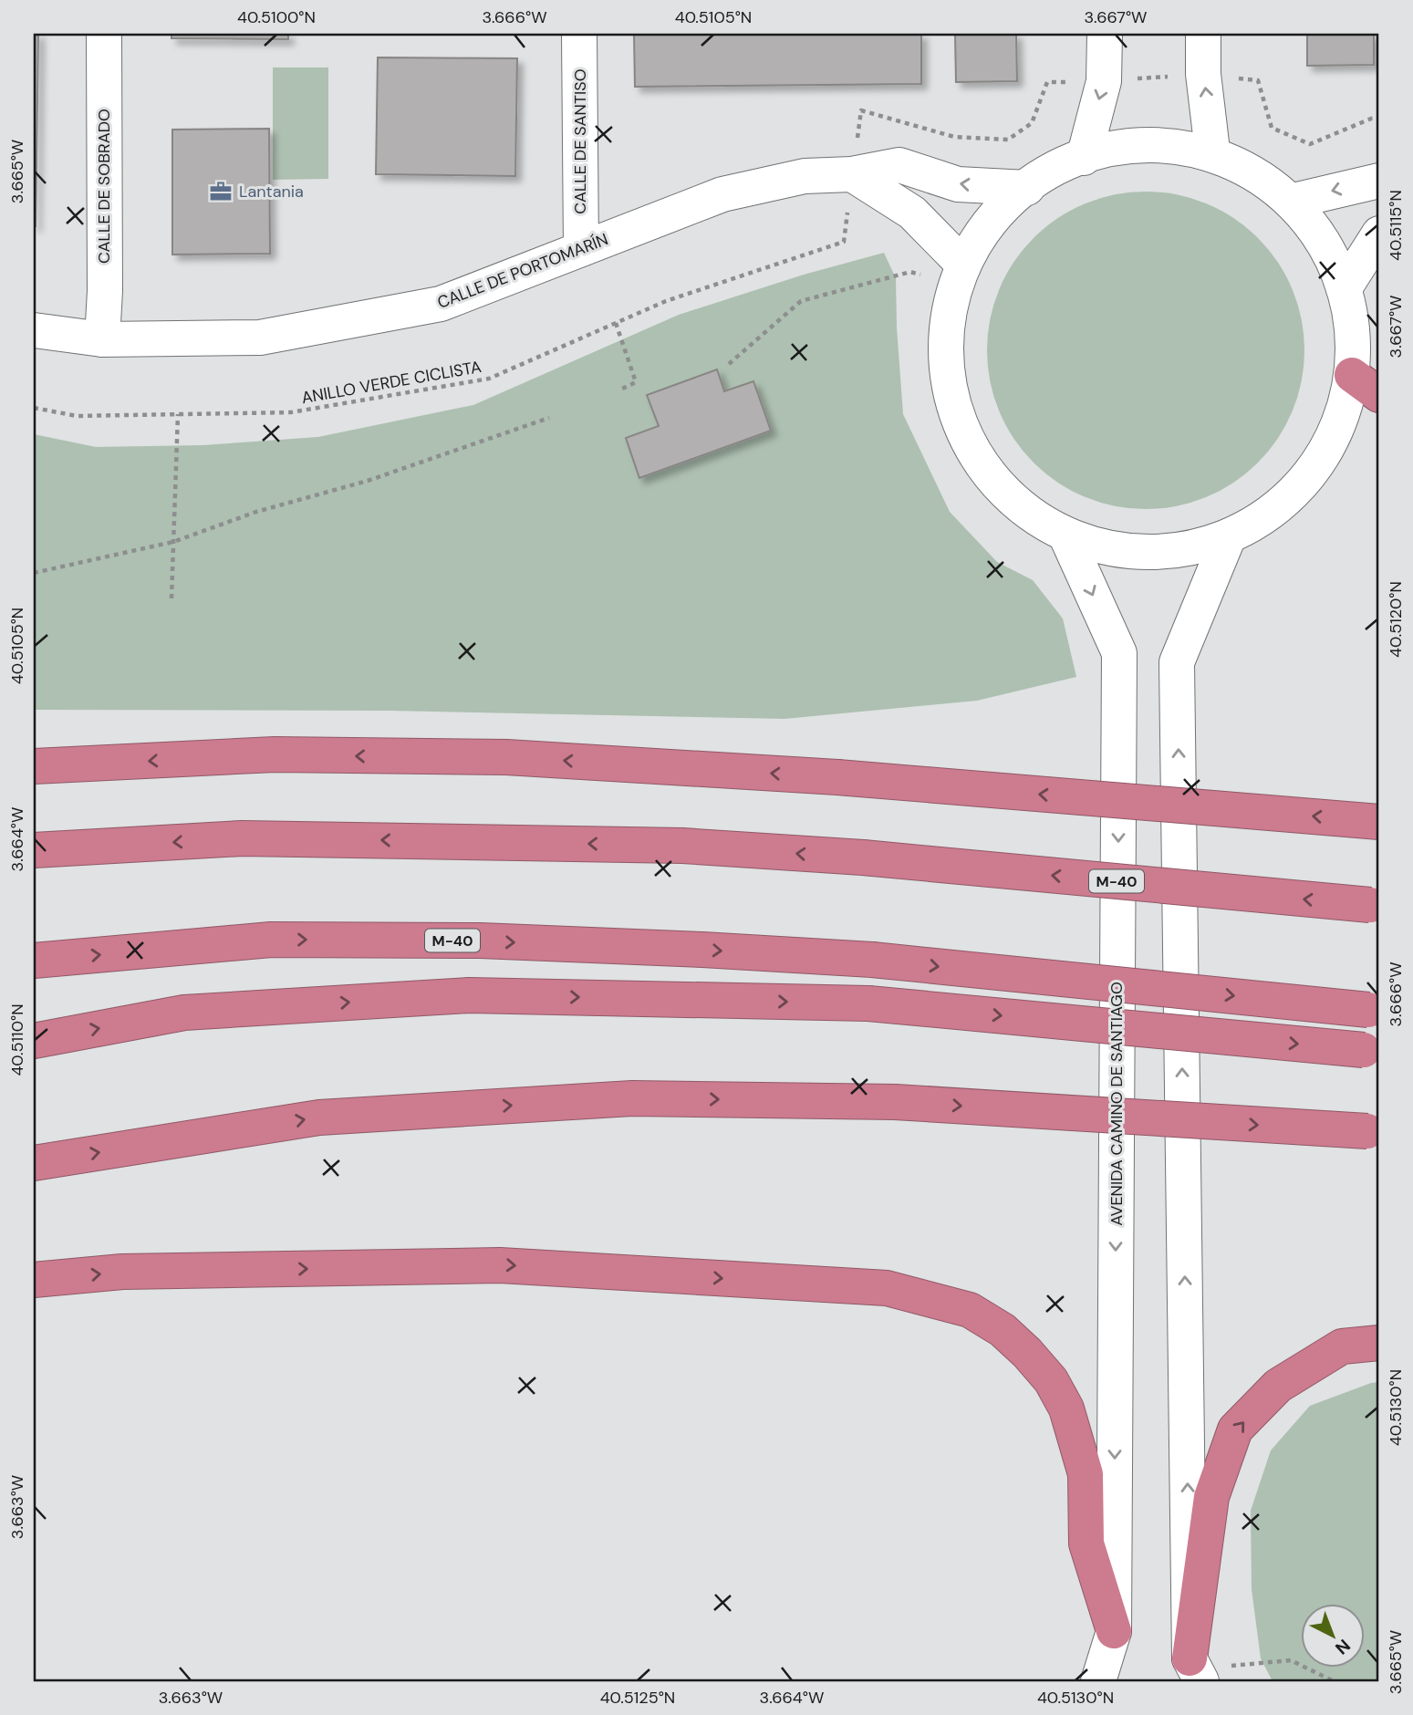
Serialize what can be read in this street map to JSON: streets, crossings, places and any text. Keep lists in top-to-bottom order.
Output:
{
  "streets": {
    "highway": ["M-40"],
    "street": [
      "CALLE DE SANTISO",
      "CALLE DE SOBRADO",
      "CALLE DE PORTOMARÍN",
      "AVENIDA CAMINO DE SANTIAGO"
    ],
    "path": ["ANILLO VERDE CICLISTA"]
  },
  "crossings": [
    ["CALLE DE SANTISO", "CALLE DE PORTOMARÍN"],
    ["CALLE DE SOBRADO", "CALLE DE PORTOMARÍN"]
  ],
  "places": {
    "office": ["Lantania"]
  },
  "north": "bottom right",
  "coordinates": [
    "40.5100°N",
    "3.666°W",
    "40.5105°N",
    "3.667°W",
    "3.665°W",
    "40.5115°N",
    "40.5120°N",
    "3.664°W",
    "40.5110°N",
    "40.5130°N",
    "3.663°W",
    "40.5125°N"
  ]
}
